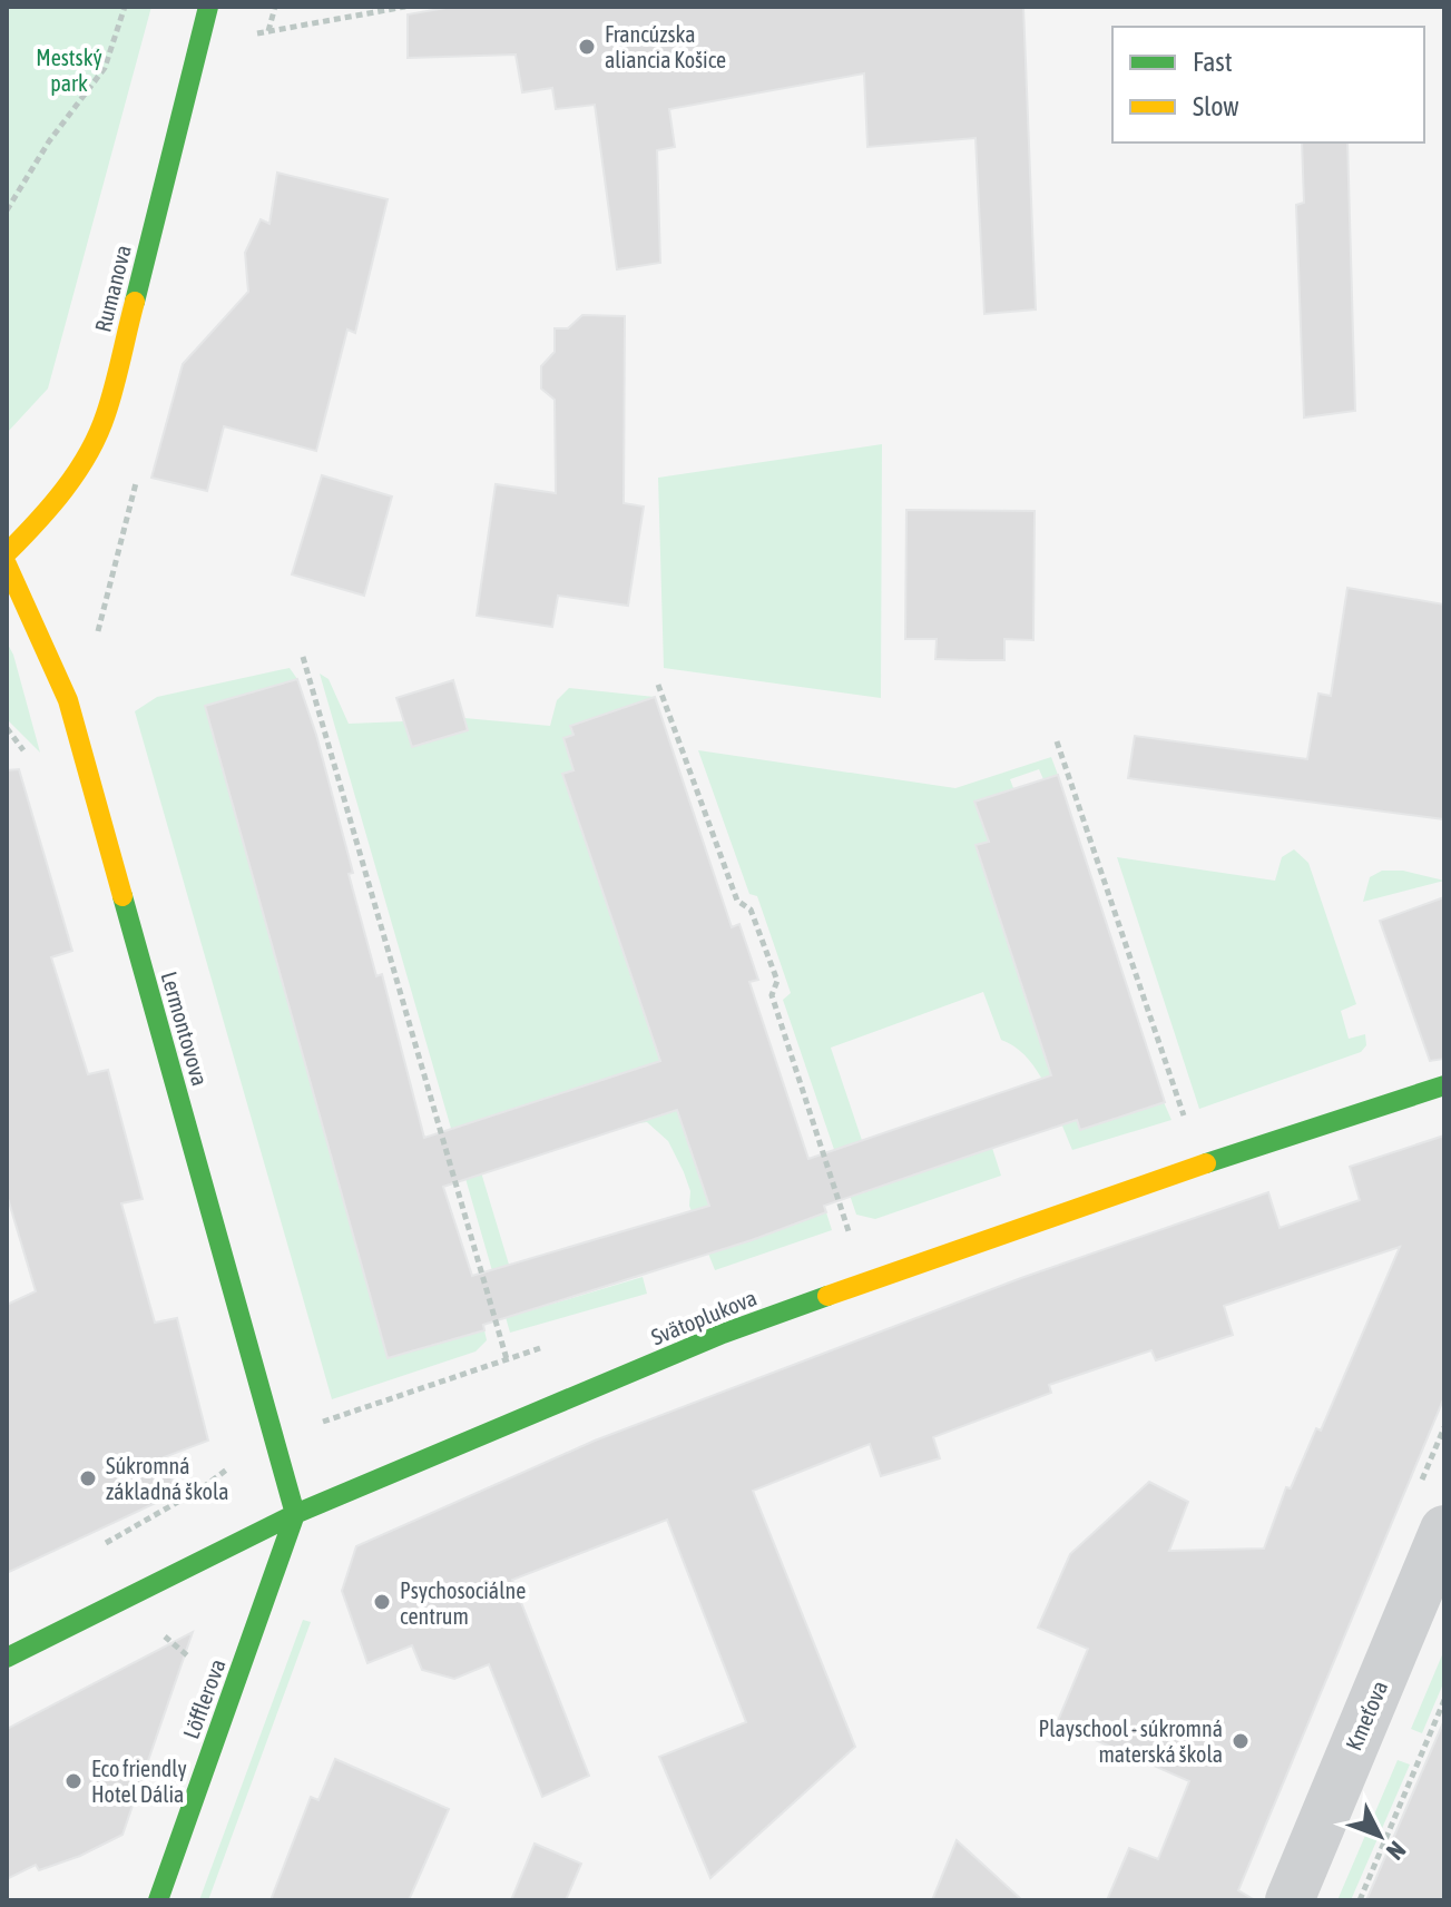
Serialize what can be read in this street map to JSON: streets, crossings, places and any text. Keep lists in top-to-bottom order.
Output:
{
  "streets": {
    "street": [
      "Rumanova",
      "Lermontovova",
      "Svätoplukova",
      "Löfflerova",
      "Kmeťova"
    ]
  },
  "crossings": [
    ["Lermontovova", "Svätoplukova"],
    ["Lermontovova", "Löfflerova"],
    ["Svätoplukova", "Löfflerova"]
  ],
  "parks": ["Mestský park"],
  "places": [
    "Francúzska aliancia Košice",
    "Súkromná základná škola",
    "Psychosociálne centrum",
    "Playschool - súkromná materská škola",
    "Eco friendly Hotel Dália"
  ],
  "legend": ["Fast", "Slow"],
  "north": "bottom right"
}
